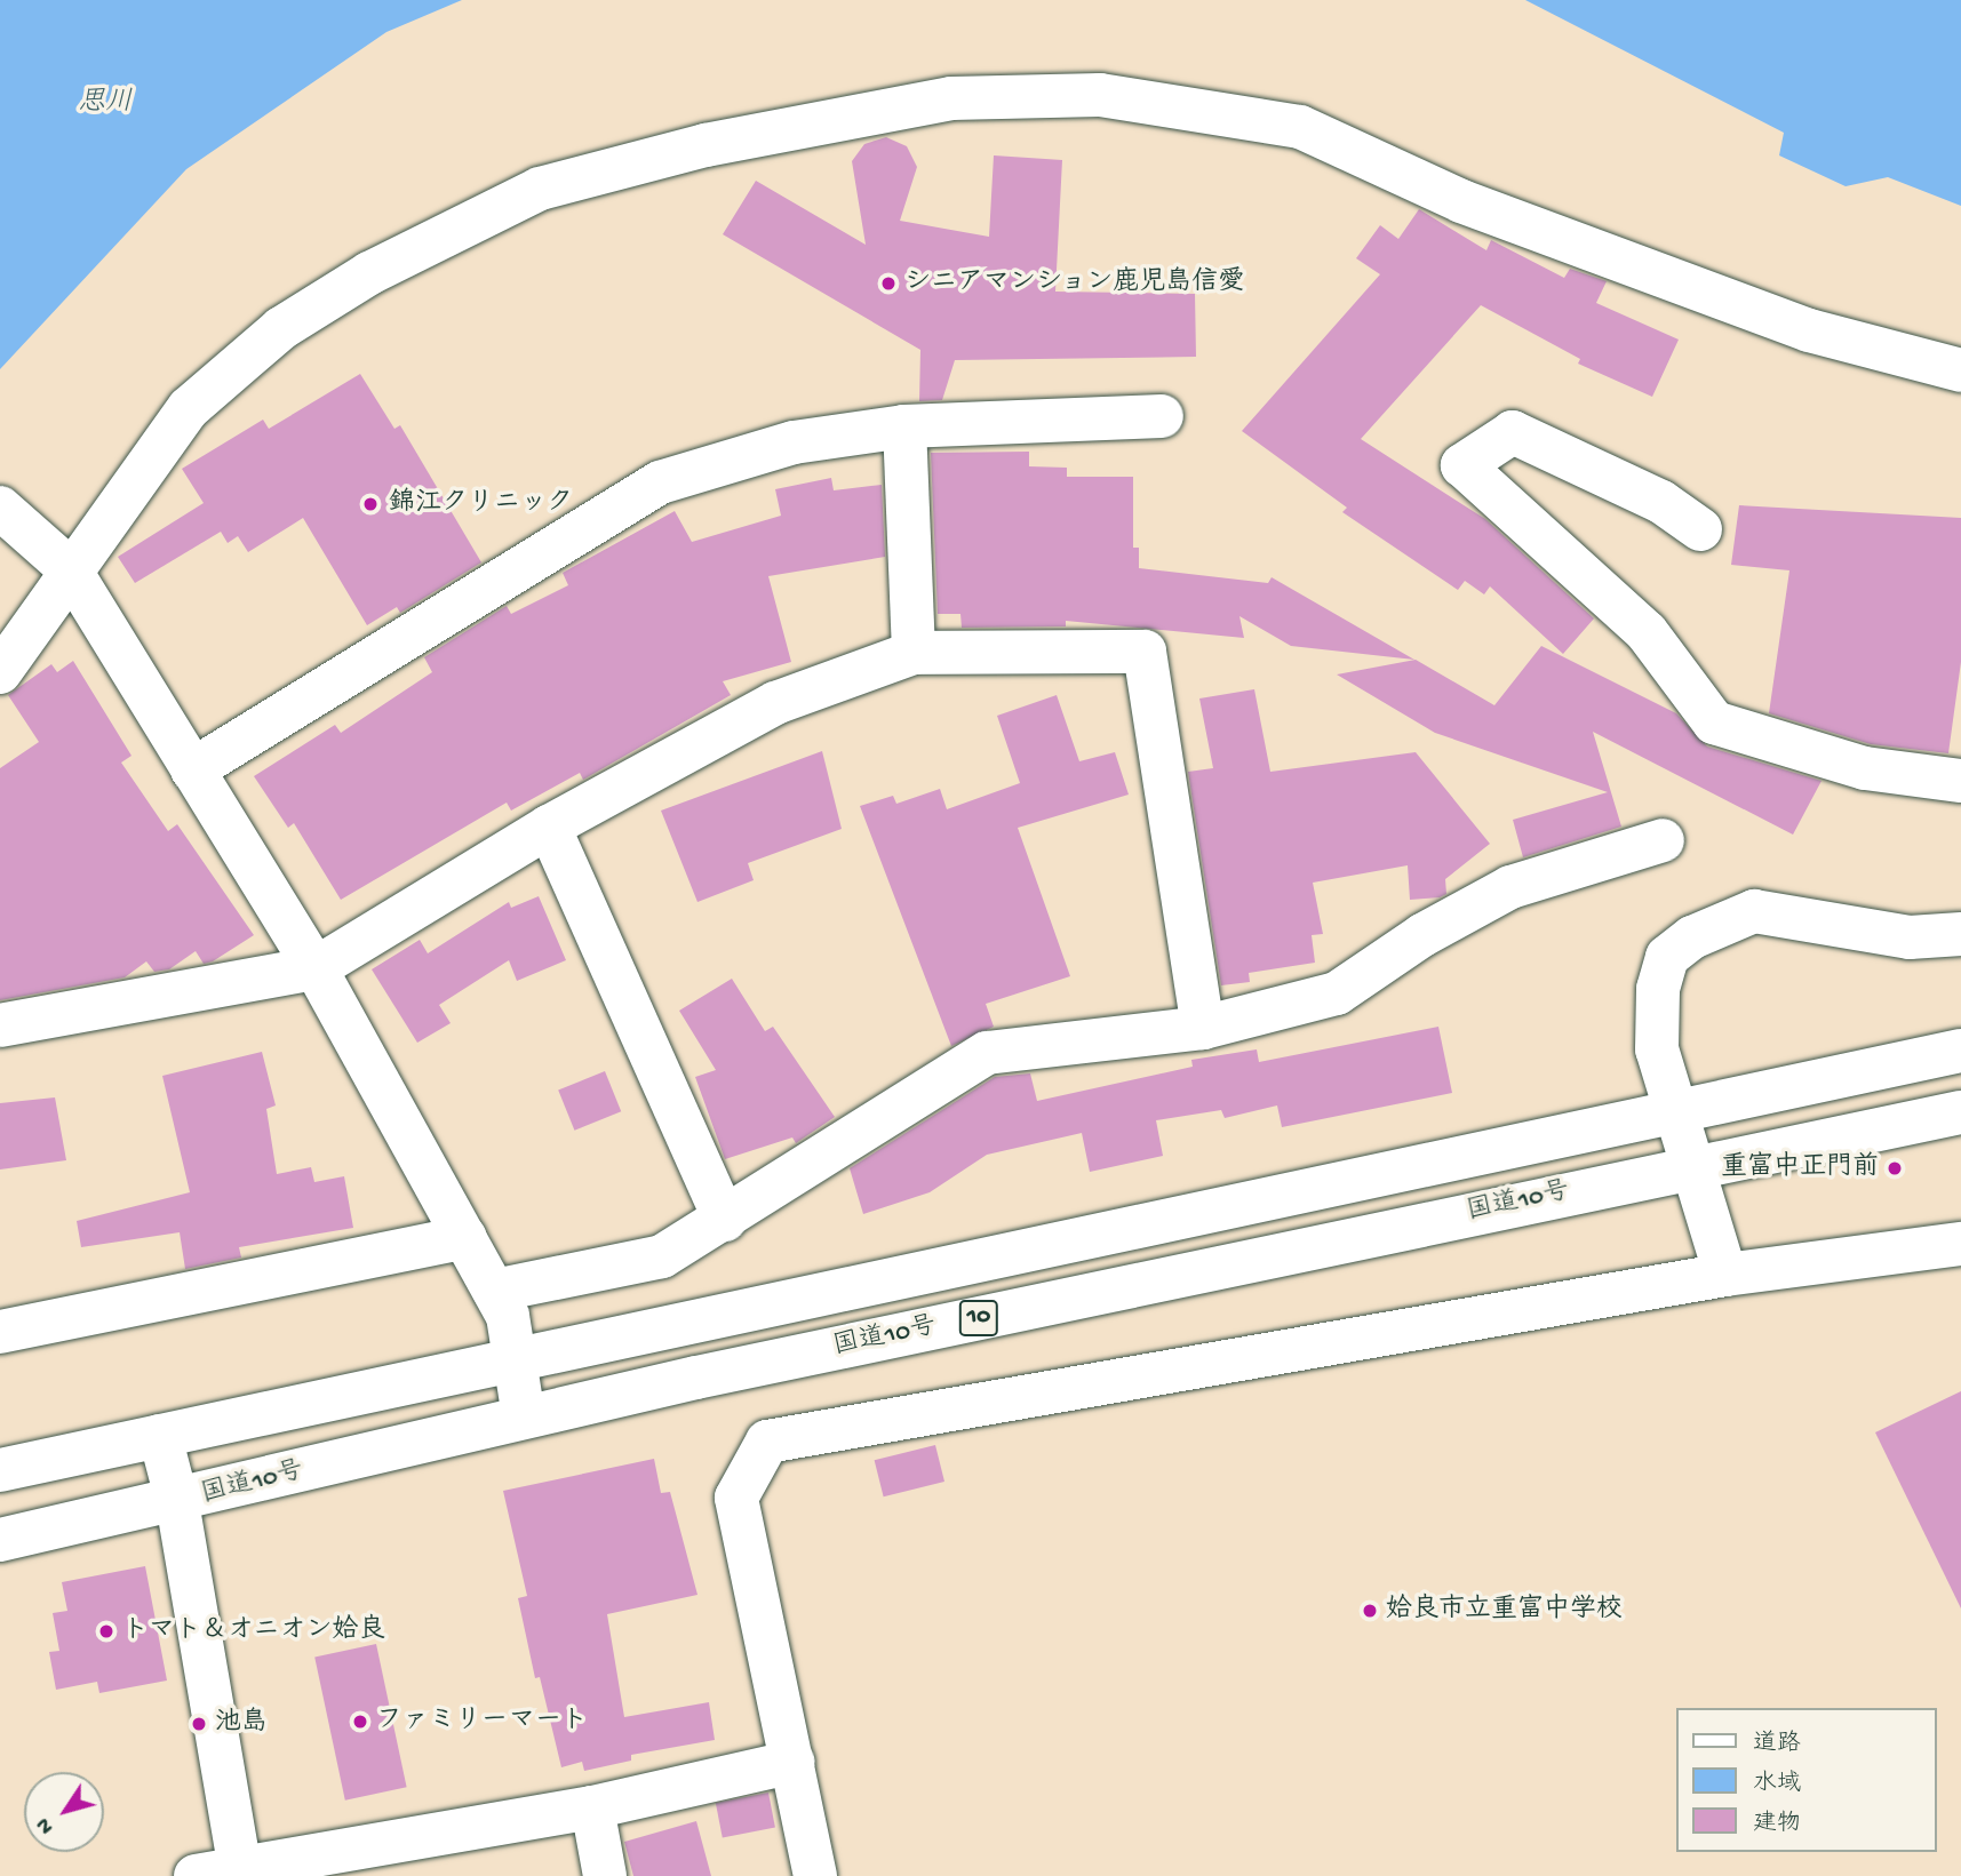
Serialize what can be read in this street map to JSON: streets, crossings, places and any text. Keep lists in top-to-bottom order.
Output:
{
  "streets": {
    "main road": ["国道10号", "10"]
  },
  "water": ["思川"],
  "places": [
    "シニアマンション鹿児島信愛",
    "錦江クリニック",
    "重富中正門前",
    "姶良市立重富中学校",
    "トマト＆オニオン姶良",
    "ファミリーマート",
    "池島"
  ],
  "legend": ["道路", "水域", "建物"],
  "north": "bottom left"
}
